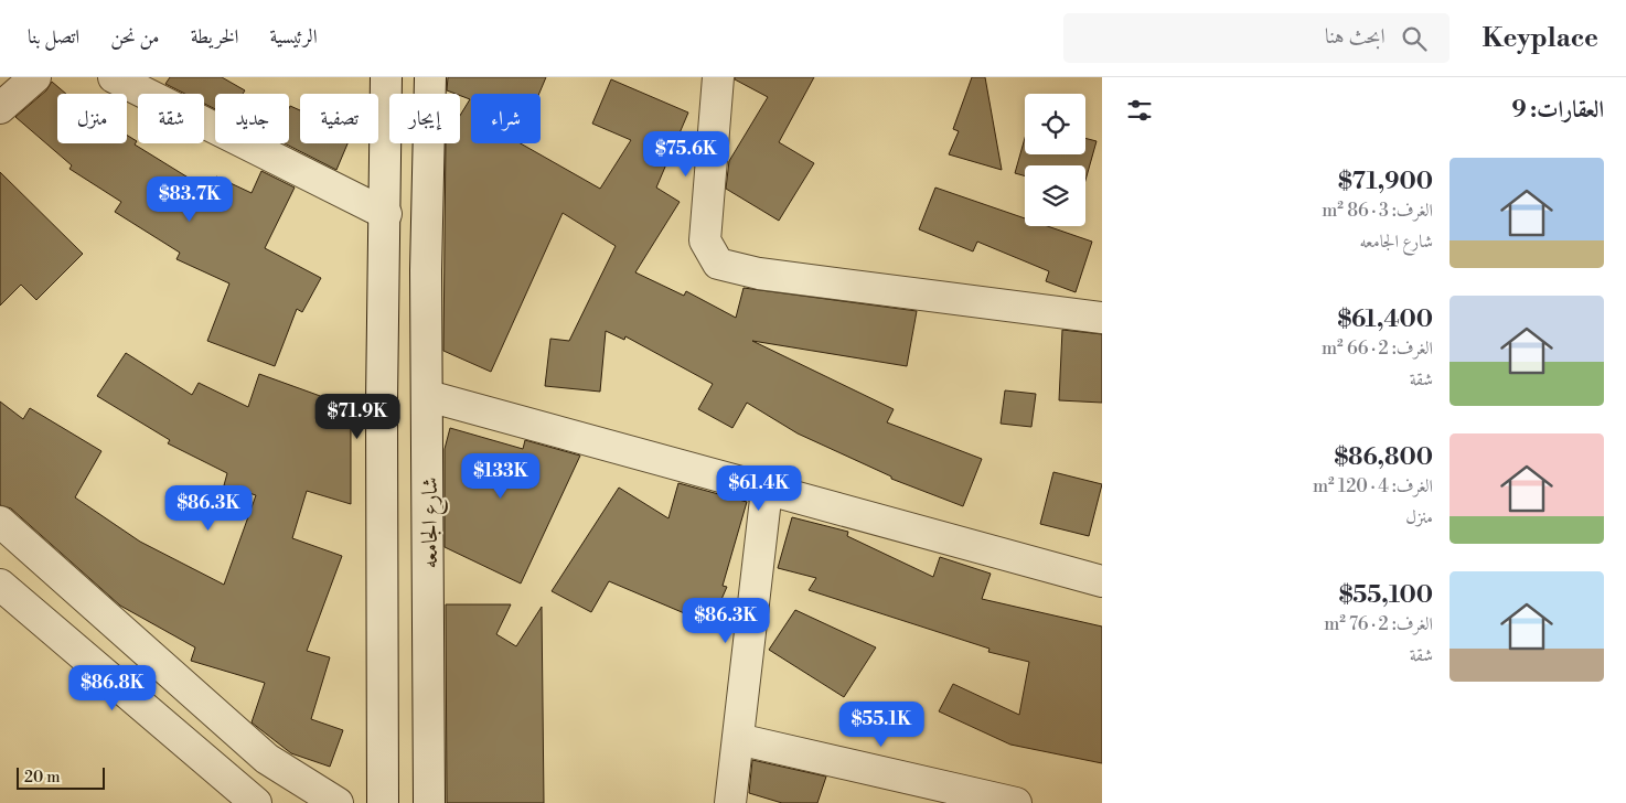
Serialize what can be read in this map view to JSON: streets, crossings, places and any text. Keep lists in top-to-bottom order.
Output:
{
  "streets": {
    "street": ["شارع الجامعه"]
  },
  "scale_bar": "20 m",
  "page": {
    "header": "Keyplace",
    "search": "ابحث هنا",
    "nav": [
      "الرئيسية",
      "الخريطة",
      "من نحن",
      "اتصل بنا"
    ],
    "heading": "العقارات: 9",
    "chip": [
      "شراء",
      "إيجار",
      "تصفية",
      "جديد",
      "شقة",
      "منزل"
    ],
    "price": [
      "$75.6K",
      "$83.7K",
      "$71.9K",
      "$133K",
      "$61.4K",
      "$86.3K",
      "$86.3K",
      "$86.8K",
      "$55.1K"
    ],
    "list": [
      {
        "name": "$71,900",
        "note": "الغرف: 3 · 86 m² · شارع الجامعه"
      },
      {
        "name": "$61,400",
        "note": "الغرف: 2 · 66 m² · شقة"
      },
      {
        "name": "$86,800",
        "note": "الغرف: 4 · 120 m² · منزل"
      },
      {
        "name": "$55,100",
        "note": "الغرف: 2 · 76 m² · شقة"
      }
    ],
    "scale": "20 m"
  }
}
